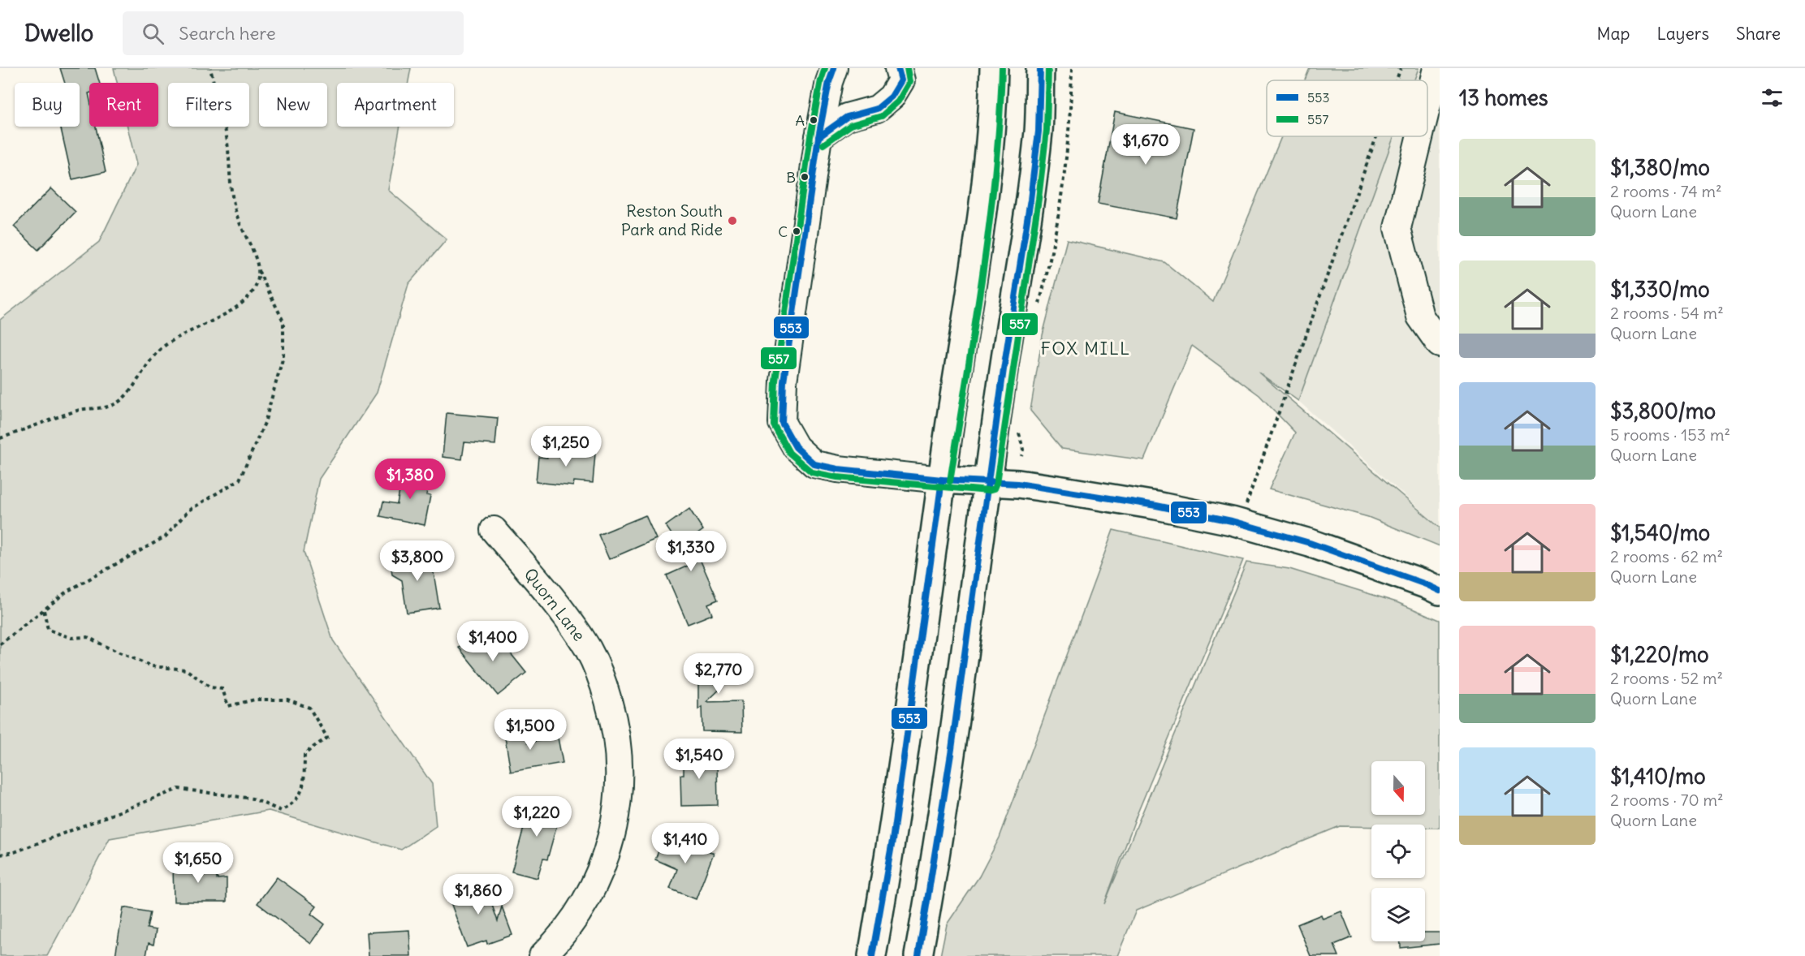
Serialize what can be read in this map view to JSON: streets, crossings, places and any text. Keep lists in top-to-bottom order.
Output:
{
  "streets": {
    "street": ["Quorn Lane"]
  },
  "districts": ["FOX MILL"],
  "places": [
    "A",
    "B",
    "Reston South Park and Ride",
    "C"
  ],
  "lines": ["transit line 553", "transit line 557"],
  "legend": ["553", "557"],
  "north": "bottom",
  "page": {
    "header": "Dwello",
    "search": "Search here",
    "nav": ["Map", "Layers", "Share"],
    "heading": "13 homes",
    "chip": [
      "Buy",
      "Rent",
      "Filters",
      "New",
      "Apartment"
    ],
    "price": [
      "$1,670",
      "$1,250",
      "$1,380",
      "$1,330",
      "$3,800",
      "$1,400",
      "$2,770",
      "$1,500",
      "$1,540",
      "$1,220",
      "$1,410",
      "$1,650",
      "$1,860"
    ],
    "list": [
      {
        "name": "$1,380/mo",
        "note": "2 rooms · 74 m² · Quorn Lane"
      },
      {
        "name": "$1,330/mo",
        "note": "2 rooms · 54 m² · Quorn Lane"
      },
      {
        "name": "$3,800/mo",
        "note": "5 rooms · 153 m² · Quorn Lane"
      },
      {
        "name": "$1,540/mo",
        "note": "2 rooms · 62 m² · Quorn Lane"
      },
      {
        "name": "$1,220/mo",
        "note": "2 rooms · 52 m² · Quorn Lane"
      },
      {
        "name": "$1,410/mo",
        "note": "2 rooms · 70 m² · Quorn Lane"
      }
    ]
  }
}
